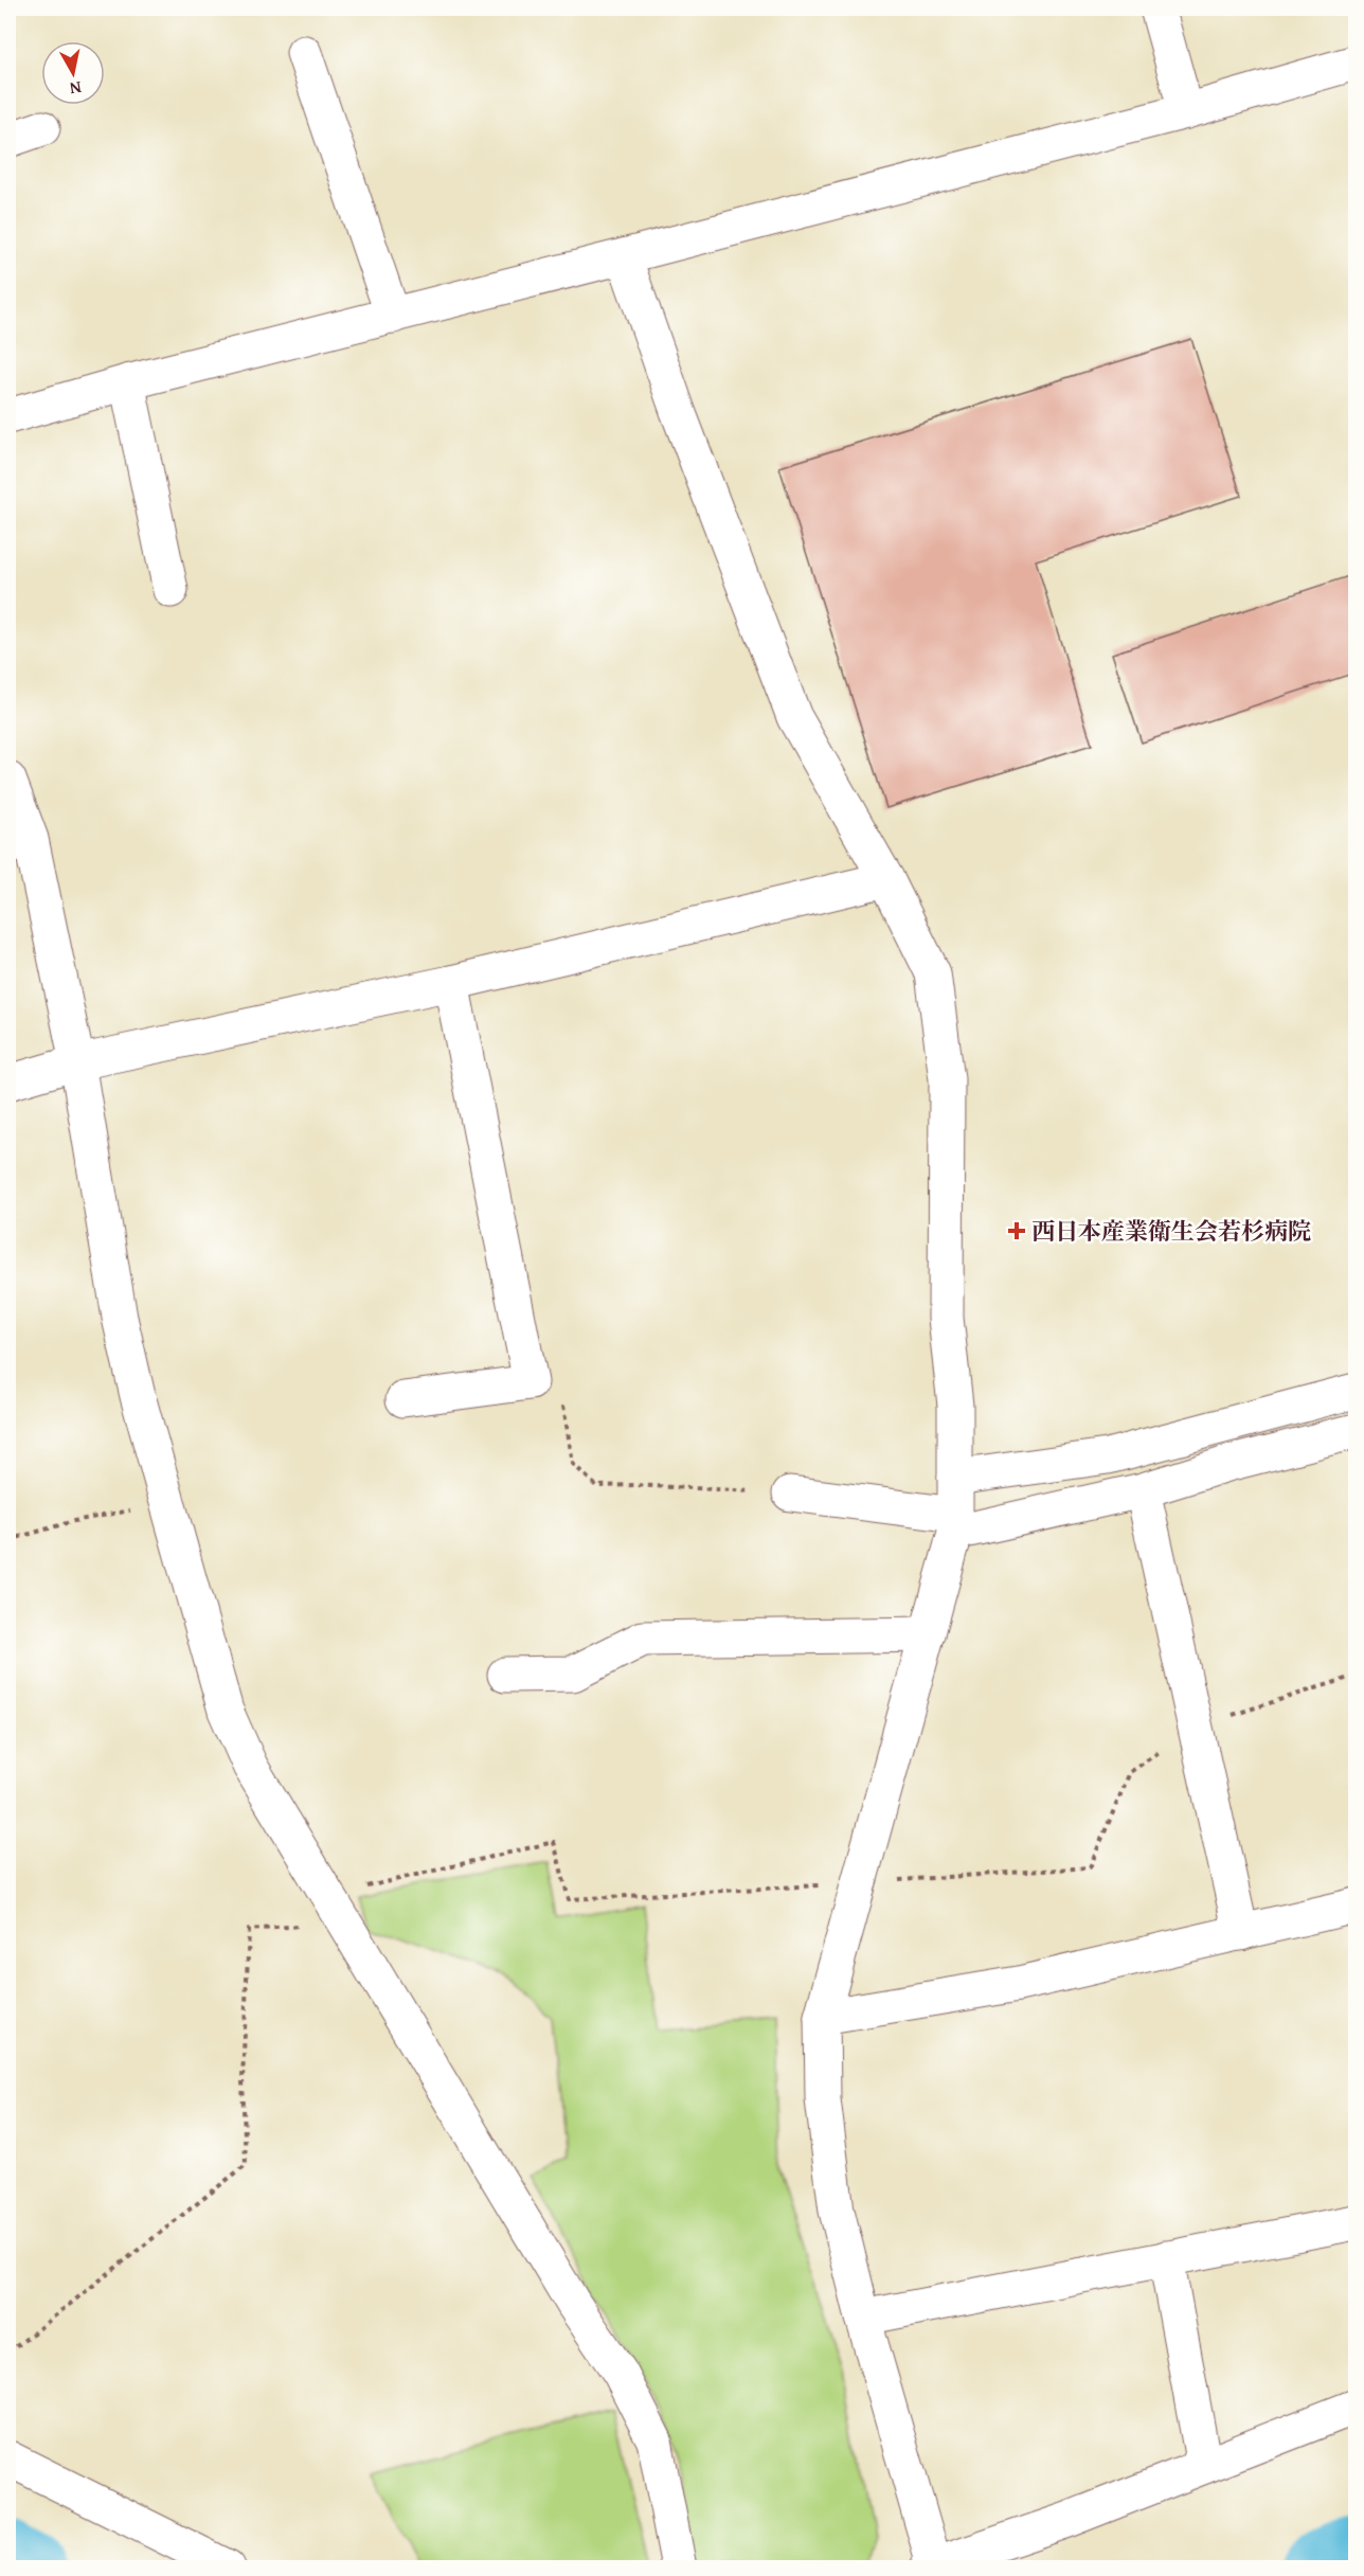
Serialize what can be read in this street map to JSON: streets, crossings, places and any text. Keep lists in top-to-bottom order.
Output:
{
  "places": {
    "health": ["西日本産業衛生会若杉病院"]
  },
  "north": "bottom"
}
